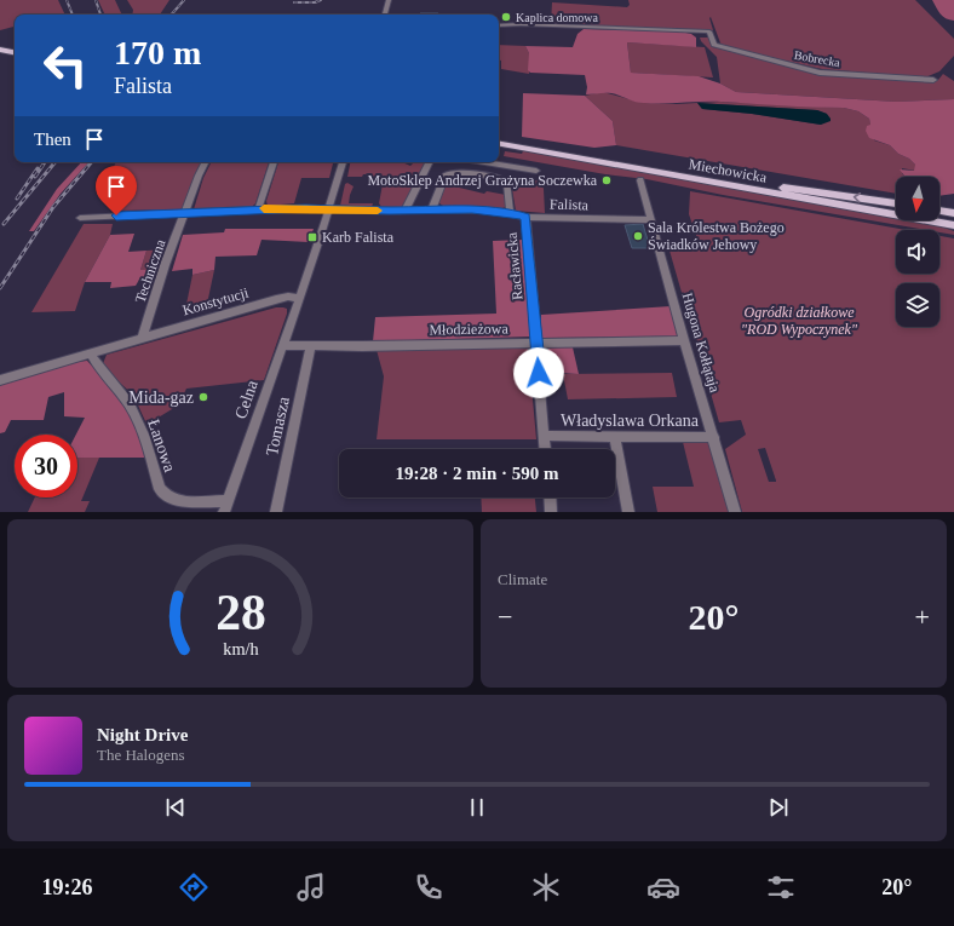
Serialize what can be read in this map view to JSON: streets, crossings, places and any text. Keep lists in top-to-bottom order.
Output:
{
  "streets": {
    "main road": ["Miechowicka"],
    "street": [
      "Bobrecka",
      "Falista",
      "Racławicka",
      "Techniczna",
      "Konstytucji",
      "Młodzieżowa",
      "Hugona Kołłątaja",
      "Celna",
      "Władyslawa Orkana",
      "Tomasza",
      "Łanowa"
    ]
  },
  "crossings": [
    ["Falista", "Racławicka"],
    ["Falista", "Techniczna"],
    ["Falista", "Hugona Kołłątaja"],
    ["Racławicka", "Młodzieżowa"],
    ["Racławicka", "Władyslawa Orkana"],
    ["Techniczna", "Konstytucji"],
    ["Konstytucji", "Celna"],
    ["Konstytucji", "Łanowa"],
    ["Młodzieżowa", "Hugona Kołłątaja"],
    ["Młodzieżowa", "Celna"],
    ["Młodzieżowa", "Tomasza"],
    ["Hugona Kołłątaja", "Władyslawa Orkana"],
    ["Celna", "Łanowa"]
  ],
  "parks": ["Ogródki działkowe \"ROD Wypoczynek\""],
  "places": {
    "other": [
      "Kaplica domowa",
      "MotoSklep Andrzej Grażyna Soczewka",
      "Sala Królestwa Bożego Świadków Jehowy",
      "Mida-gaz"
    ],
    "transit": ["Karb Falista"]
  },
  "north": "bottom",
  "page": {
    "turn": ["170 m", "Falista"],
    "then": "Then",
    "limit": "30",
    "trip": "19:28 · 2 min · 590 m",
    "tile": "Climate",
    "heat": ["−", "20°", "+"],
    "song": ["Night Drive", "The Halogens"],
    "tabs": ["19:26", "20°"],
    "gauge": ["28", "km/h"]
  }
}
